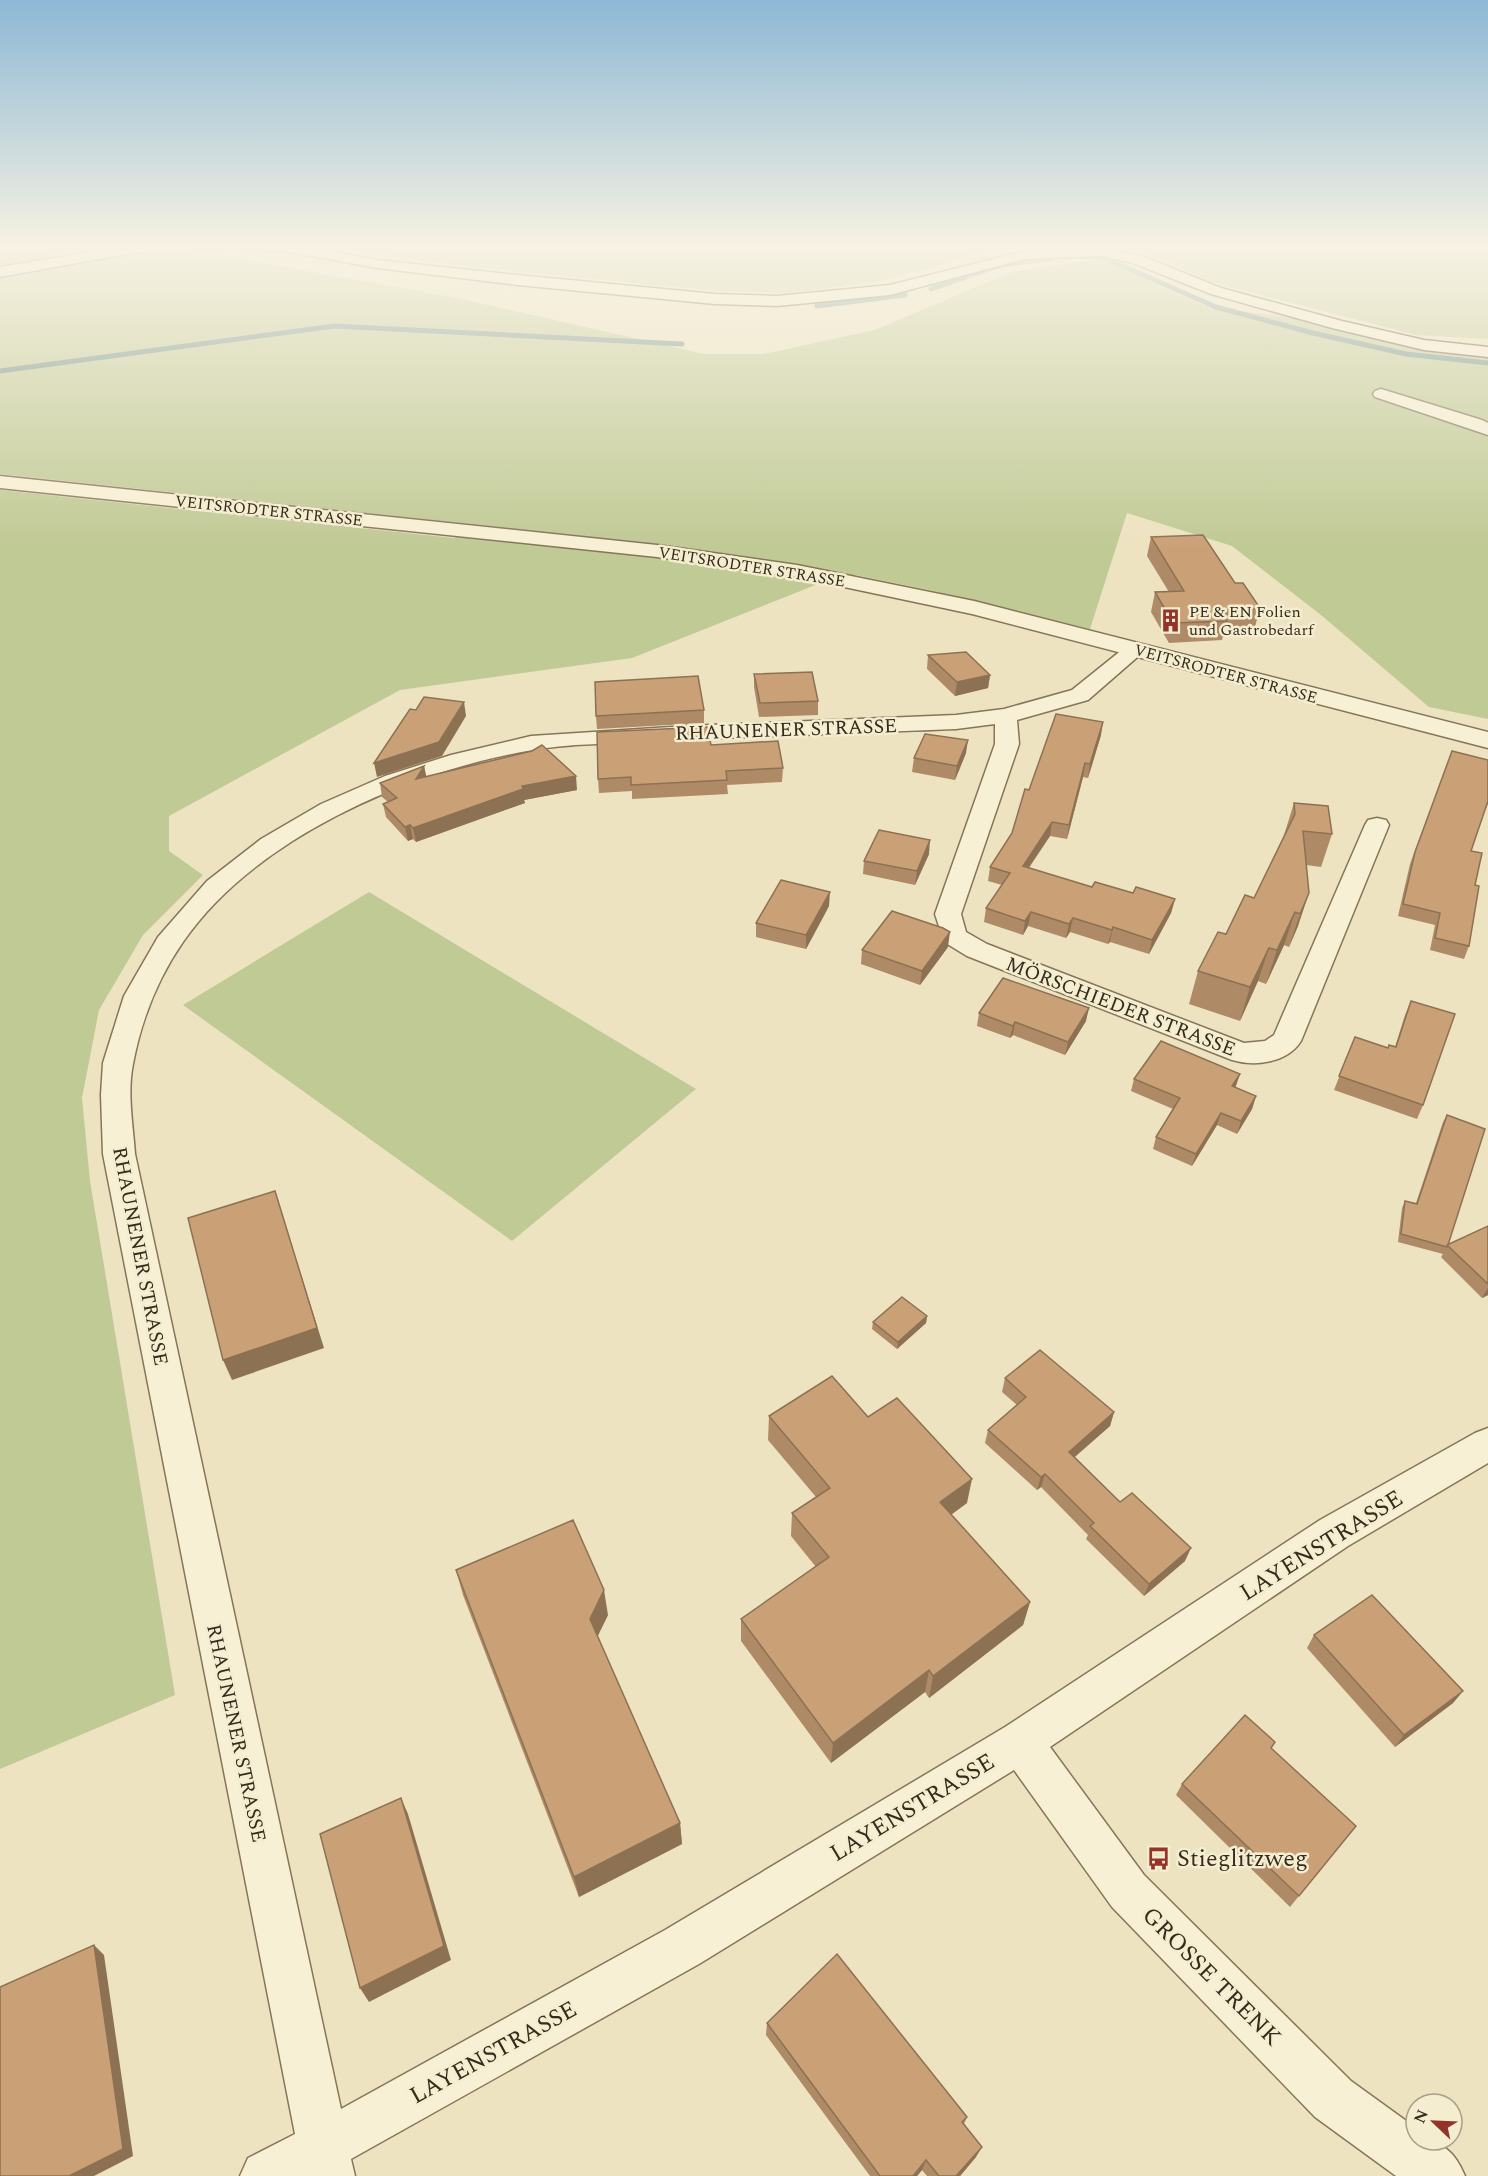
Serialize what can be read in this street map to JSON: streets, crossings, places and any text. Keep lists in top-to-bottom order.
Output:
{
  "streets": {
    "main road": ["VEITSRODTER STRASSE"],
    "street": [
      "RHAUNENER STRASSE",
      "MÖRSCHIEDER STRASSE",
      "LAYENSTRASSE",
      "GROSSE TRENK"
    ]
  },
  "crossings": [
    ["VEITSRODTER STRASSE", "RHAUNENER STRASSE"],
    ["RHAUNENER STRASSE", "MÖRSCHIEDER STRASSE"],
    ["RHAUNENER STRASSE", "LAYENSTRASSE"],
    ["LAYENSTRASSE", "GROSSE TRENK"]
  ],
  "places": {
    "building": ["PE & EN Folien und Gastrobedarf"],
    "bus stop": ["Stieglitzweg"]
  },
  "north": "top left"
}
